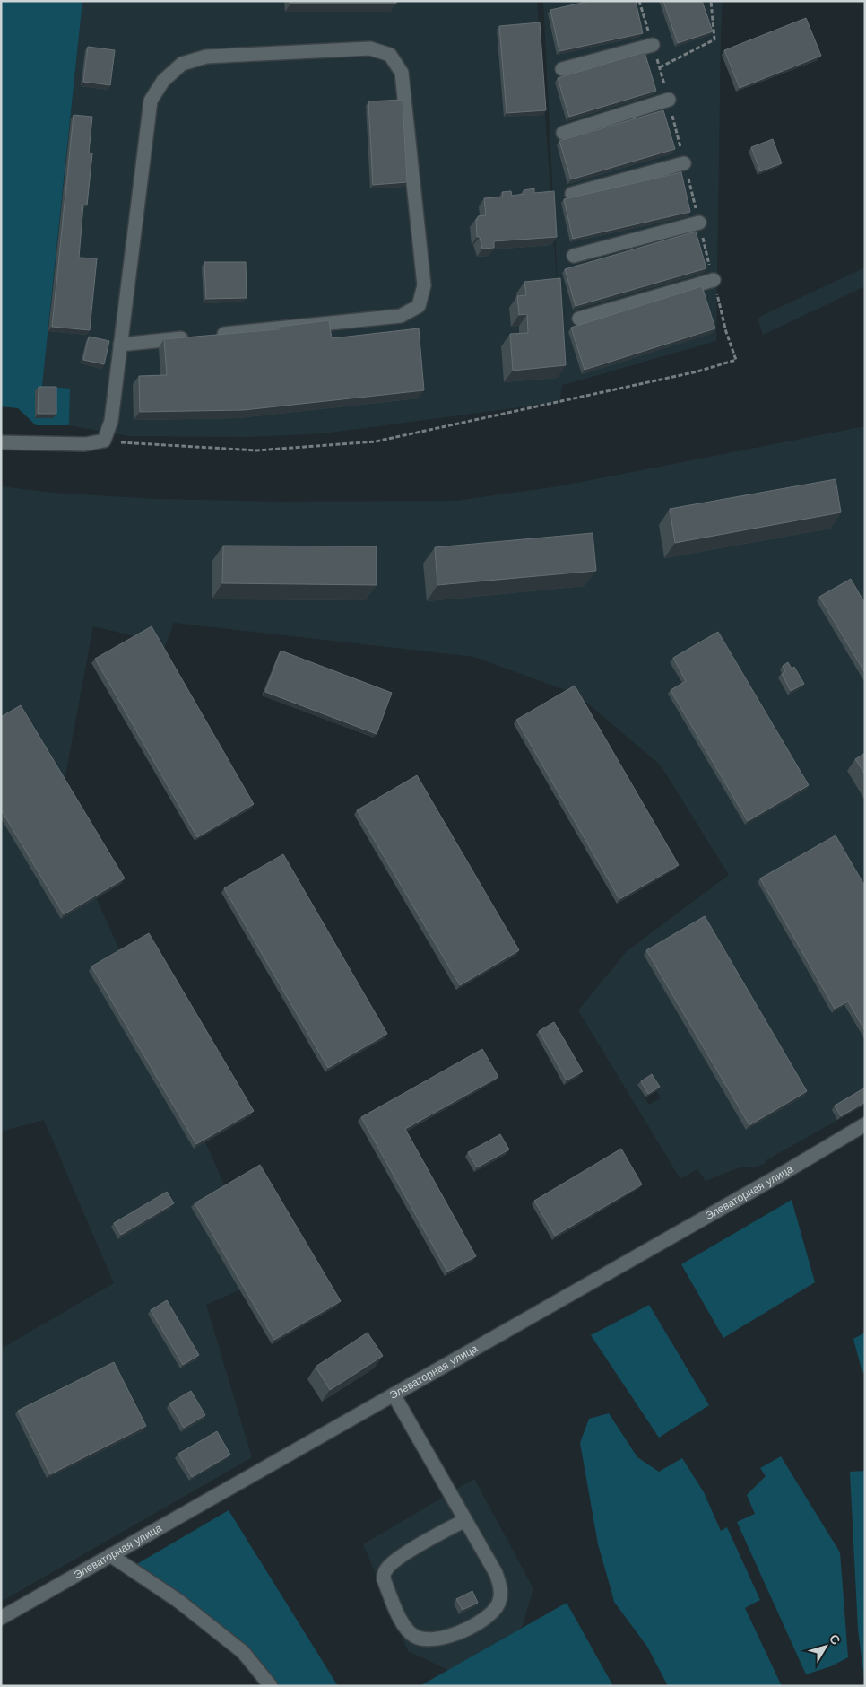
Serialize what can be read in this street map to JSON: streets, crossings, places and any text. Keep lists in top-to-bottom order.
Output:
{
  "streets": {
    "street": ["Элеваторная улица"]
  },
  "north": "top right"
}
